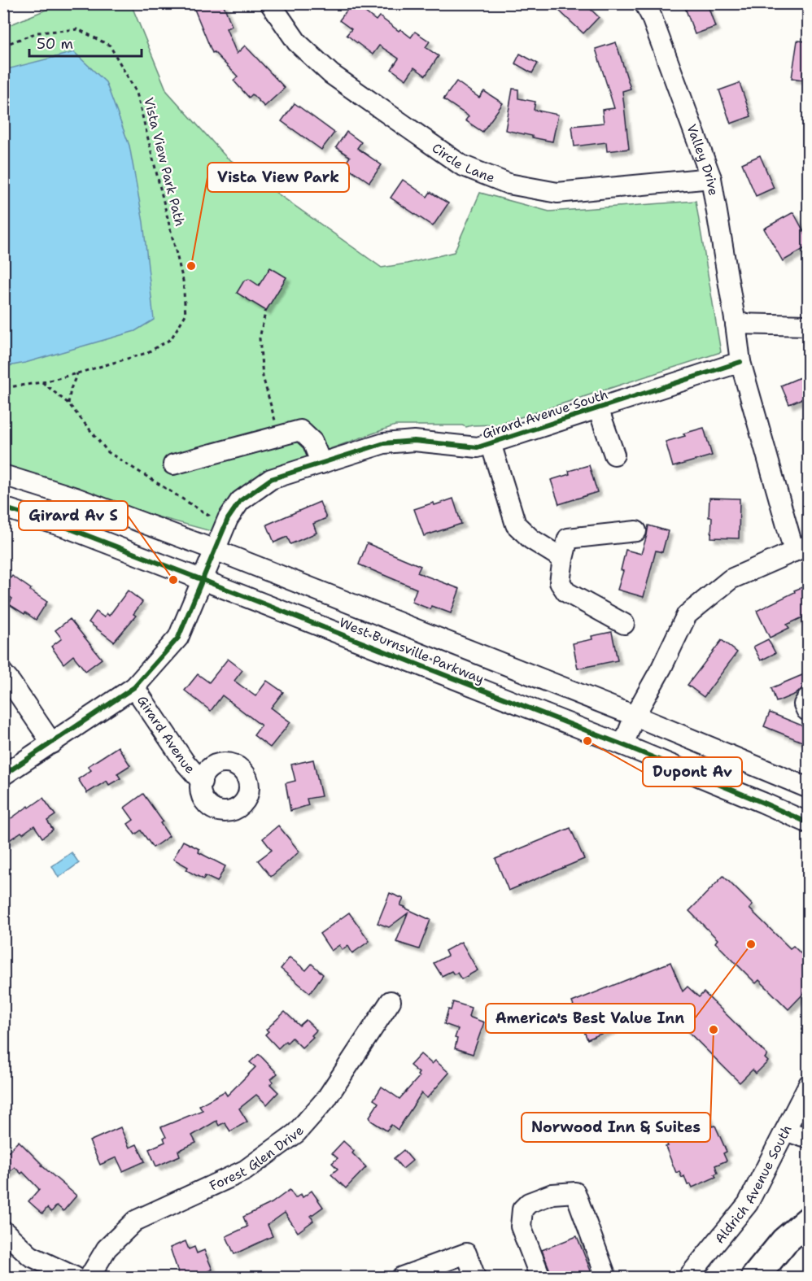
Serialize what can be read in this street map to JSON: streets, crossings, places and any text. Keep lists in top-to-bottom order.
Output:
{
  "streets": {
    "street": [
      "Valley Drive",
      "Circle Lane",
      "Girard Avenue South",
      "West Burnsville Parkway",
      "Girard Avenue",
      "Forest Glen Drive",
      "Aldrich Avenue South"
    ],
    "path": ["Vista View Park Path"]
  },
  "crossings": [
    ["Valley Drive", "Circle Lane"],
    ["Valley Drive", "Girard Avenue South"],
    ["Girard Avenue South", "West Burnsville Parkway"],
    ["Girard Avenue South", "Girard Avenue"]
  ],
  "places": [
    "Vista View Park",
    "Girard Av S",
    "Dupont Av",
    "America's Best Value Inn",
    "Norwood Inn & Suites"
  ],
  "scale_bar": "50 m"
}
